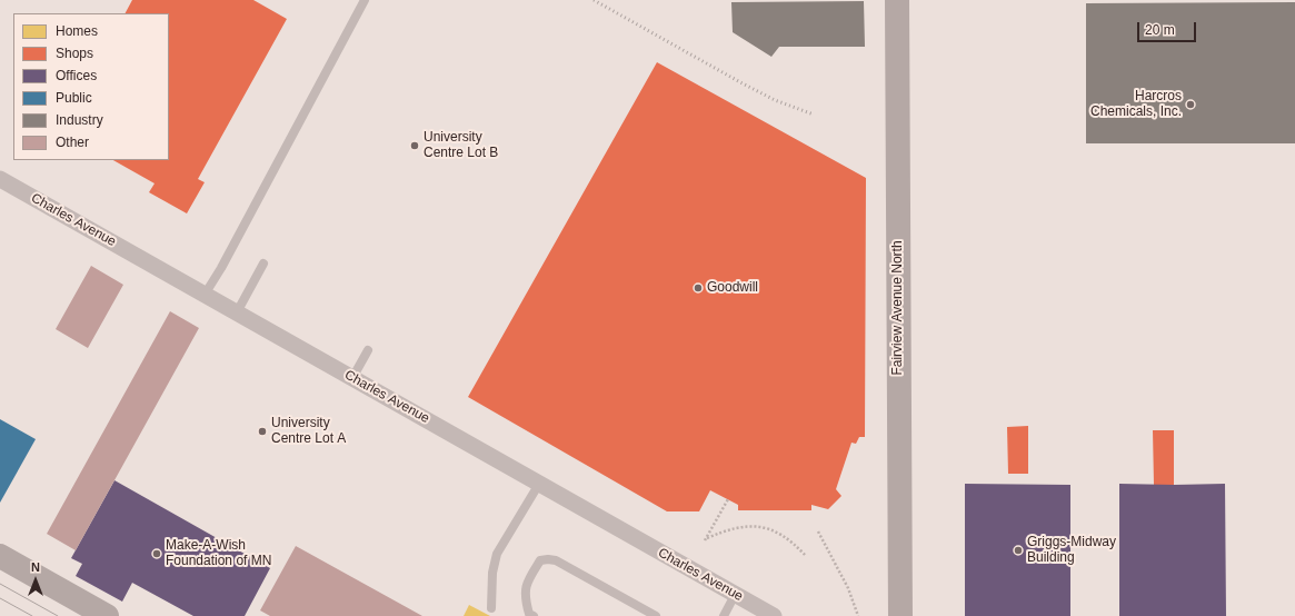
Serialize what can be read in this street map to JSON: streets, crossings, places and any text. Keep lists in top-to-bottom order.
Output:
{
  "streets": {
    "street": ["Charles Avenue", "Fairview Avenue North"]
  },
  "places": [
    "Harcros Chemicals, Inc.",
    "University Centre Lot B",
    "Goodwill",
    "University Centre Lot A",
    "Griggs-Midway Building",
    "Make-A-Wish Foundation of MN"
  ],
  "legend": [
    "Homes",
    "Shops",
    "Offices",
    "Public",
    "Industry",
    "Other"
  ],
  "scale_bar": "20 m",
  "north": "top"
}
